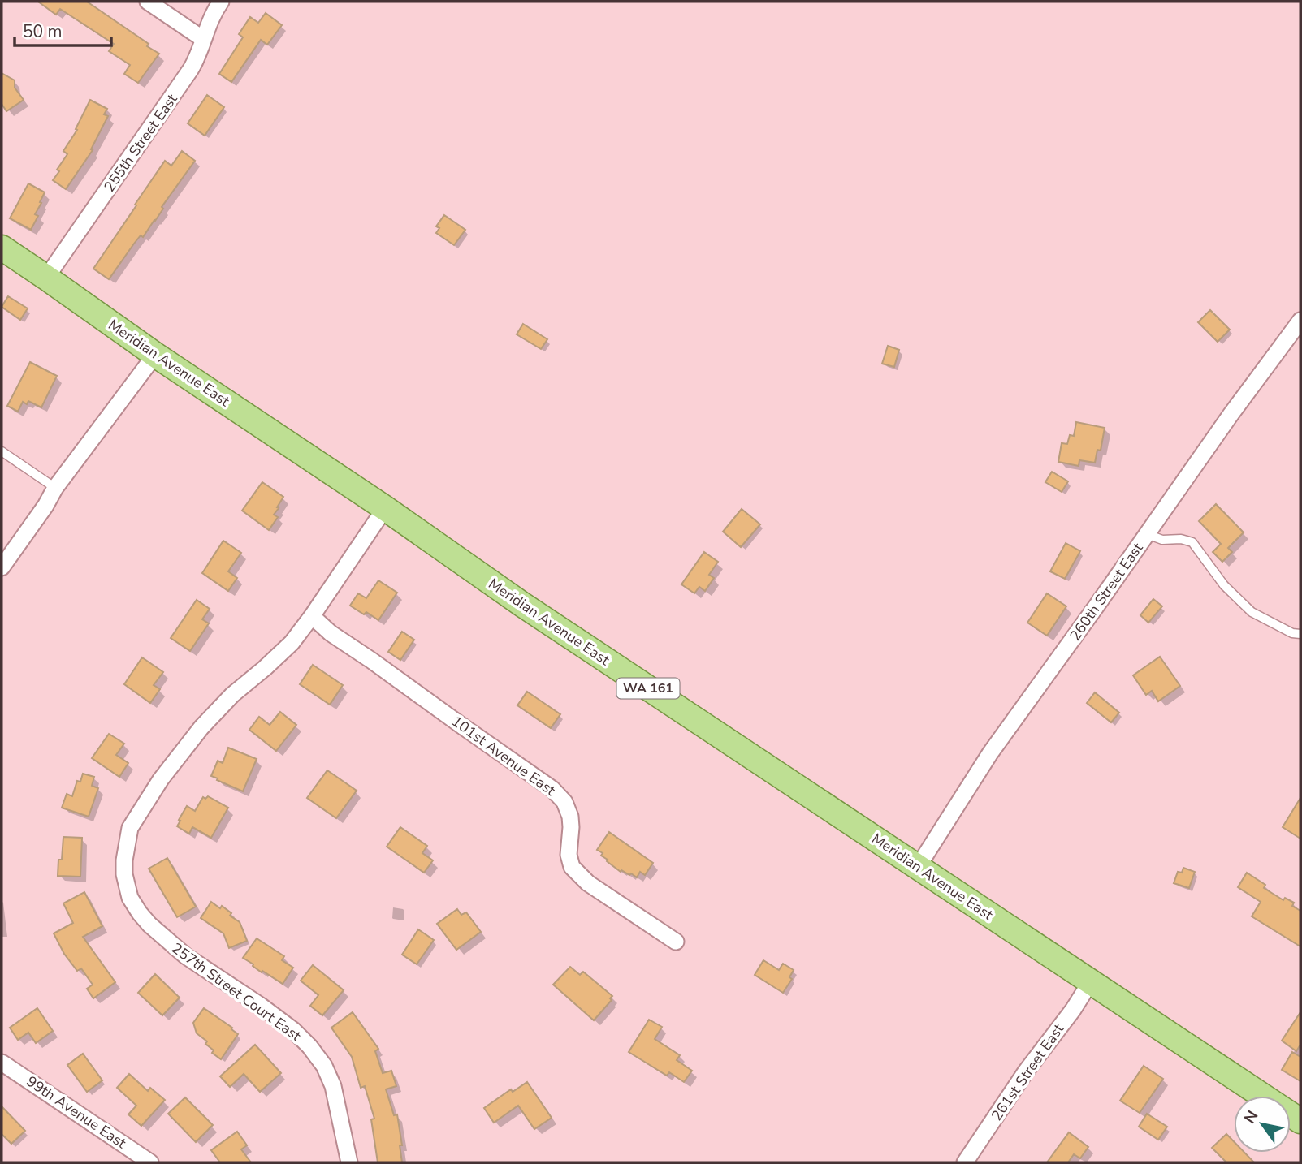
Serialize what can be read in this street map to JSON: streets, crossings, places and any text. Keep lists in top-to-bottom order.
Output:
{
  "streets": {
    "main road": ["Meridian Avenue East", "WA 161"],
    "street": [
      "255th Street East",
      "260th Street East",
      "101st Avenue East",
      "257th Street Court East",
      "261st Street East",
      "99th Avenue East"
    ]
  },
  "crossings": [
    ["255th Street East", "Meridian Avenue East"],
    ["Meridian Avenue East", "260th Street East"],
    ["Meridian Avenue East", "257th Street Court East"],
    ["Meridian Avenue East", "261st Street East"],
    ["101st Avenue East", "257th Street Court East"]
  ],
  "scale_bar": "50 m",
  "north": "top left"
}
